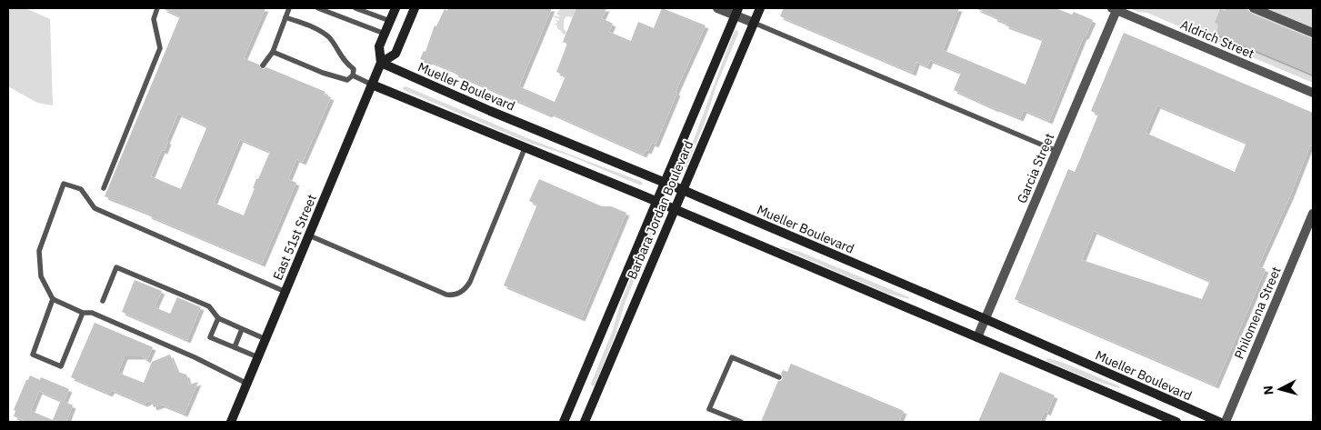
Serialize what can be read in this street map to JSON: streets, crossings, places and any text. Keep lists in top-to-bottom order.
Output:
{
  "streets": {
    "street": [
      "Aldrich Street",
      "Mueller Boulevard",
      "Garcia Street",
      "Barbara Jordan Boulevard",
      "East 51st Street",
      "Philomena Street"
    ]
  },
  "crossings": [
    ["Aldrich Street", "Garcia Street"],
    ["Mueller Boulevard", "Garcia Street"],
    ["Mueller Boulevard", "Barbara Jordan Boulevard"],
    ["Mueller Boulevard", "East 51st Street"]
  ],
  "north": "left"
}
